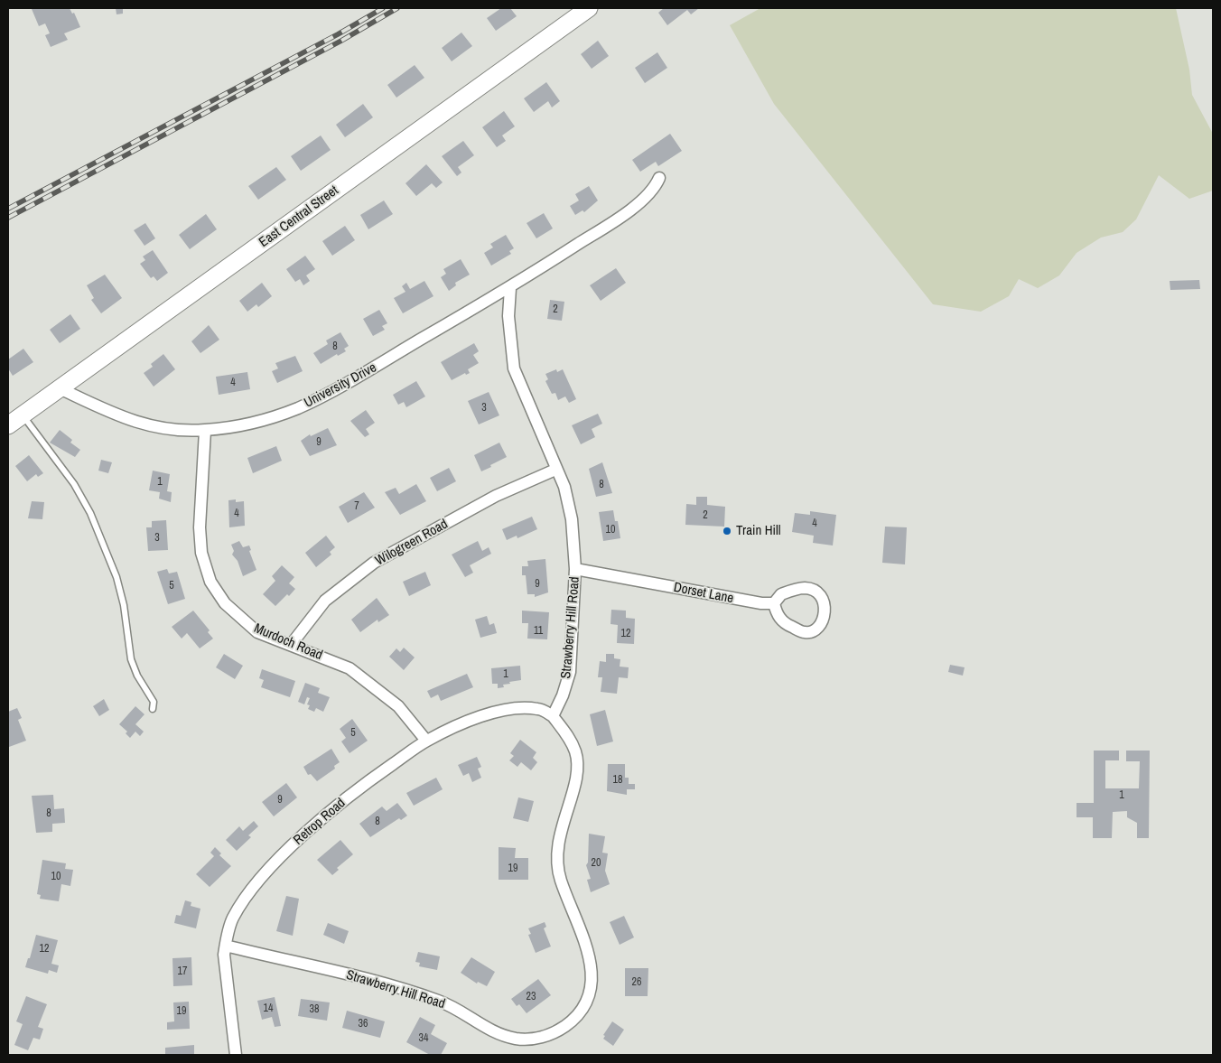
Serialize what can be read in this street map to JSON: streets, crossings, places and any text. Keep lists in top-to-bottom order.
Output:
{
  "streets": {
    "main road": ["East Central Street"],
    "street": [
      "University Drive",
      "Wilogreen Road",
      "Dorset Lane",
      "Strawberry Hill Road",
      "Murdoch Road",
      "Retrop Road"
    ]
  },
  "crossings": [
    ["East Central Street", "University Drive"],
    ["University Drive", "Strawberry Hill Road"],
    ["University Drive", "Murdoch Road"],
    ["Wilogreen Road", "Strawberry Hill Road"],
    ["Wilogreen Road", "Murdoch Road"],
    ["Dorset Lane", "Strawberry Hill Road"],
    ["Strawberry Hill Road", "Retrop Road"],
    ["Murdoch Road", "Retrop Road"]
  ],
  "places": ["Train Hill"],
  "house_numbers": [
    "2",
    "8",
    "4",
    "3",
    "9",
    "1",
    "8",
    "7",
    "4",
    "2",
    "4",
    "10",
    "3",
    "9",
    "5",
    "11",
    "12",
    "1",
    "5",
    "18",
    "1",
    "9",
    "8",
    "8",
    "20",
    "19",
    "10",
    "12",
    "17",
    "26",
    "23",
    "14",
    "38",
    "19",
    "36",
    "34"
  ]
}
